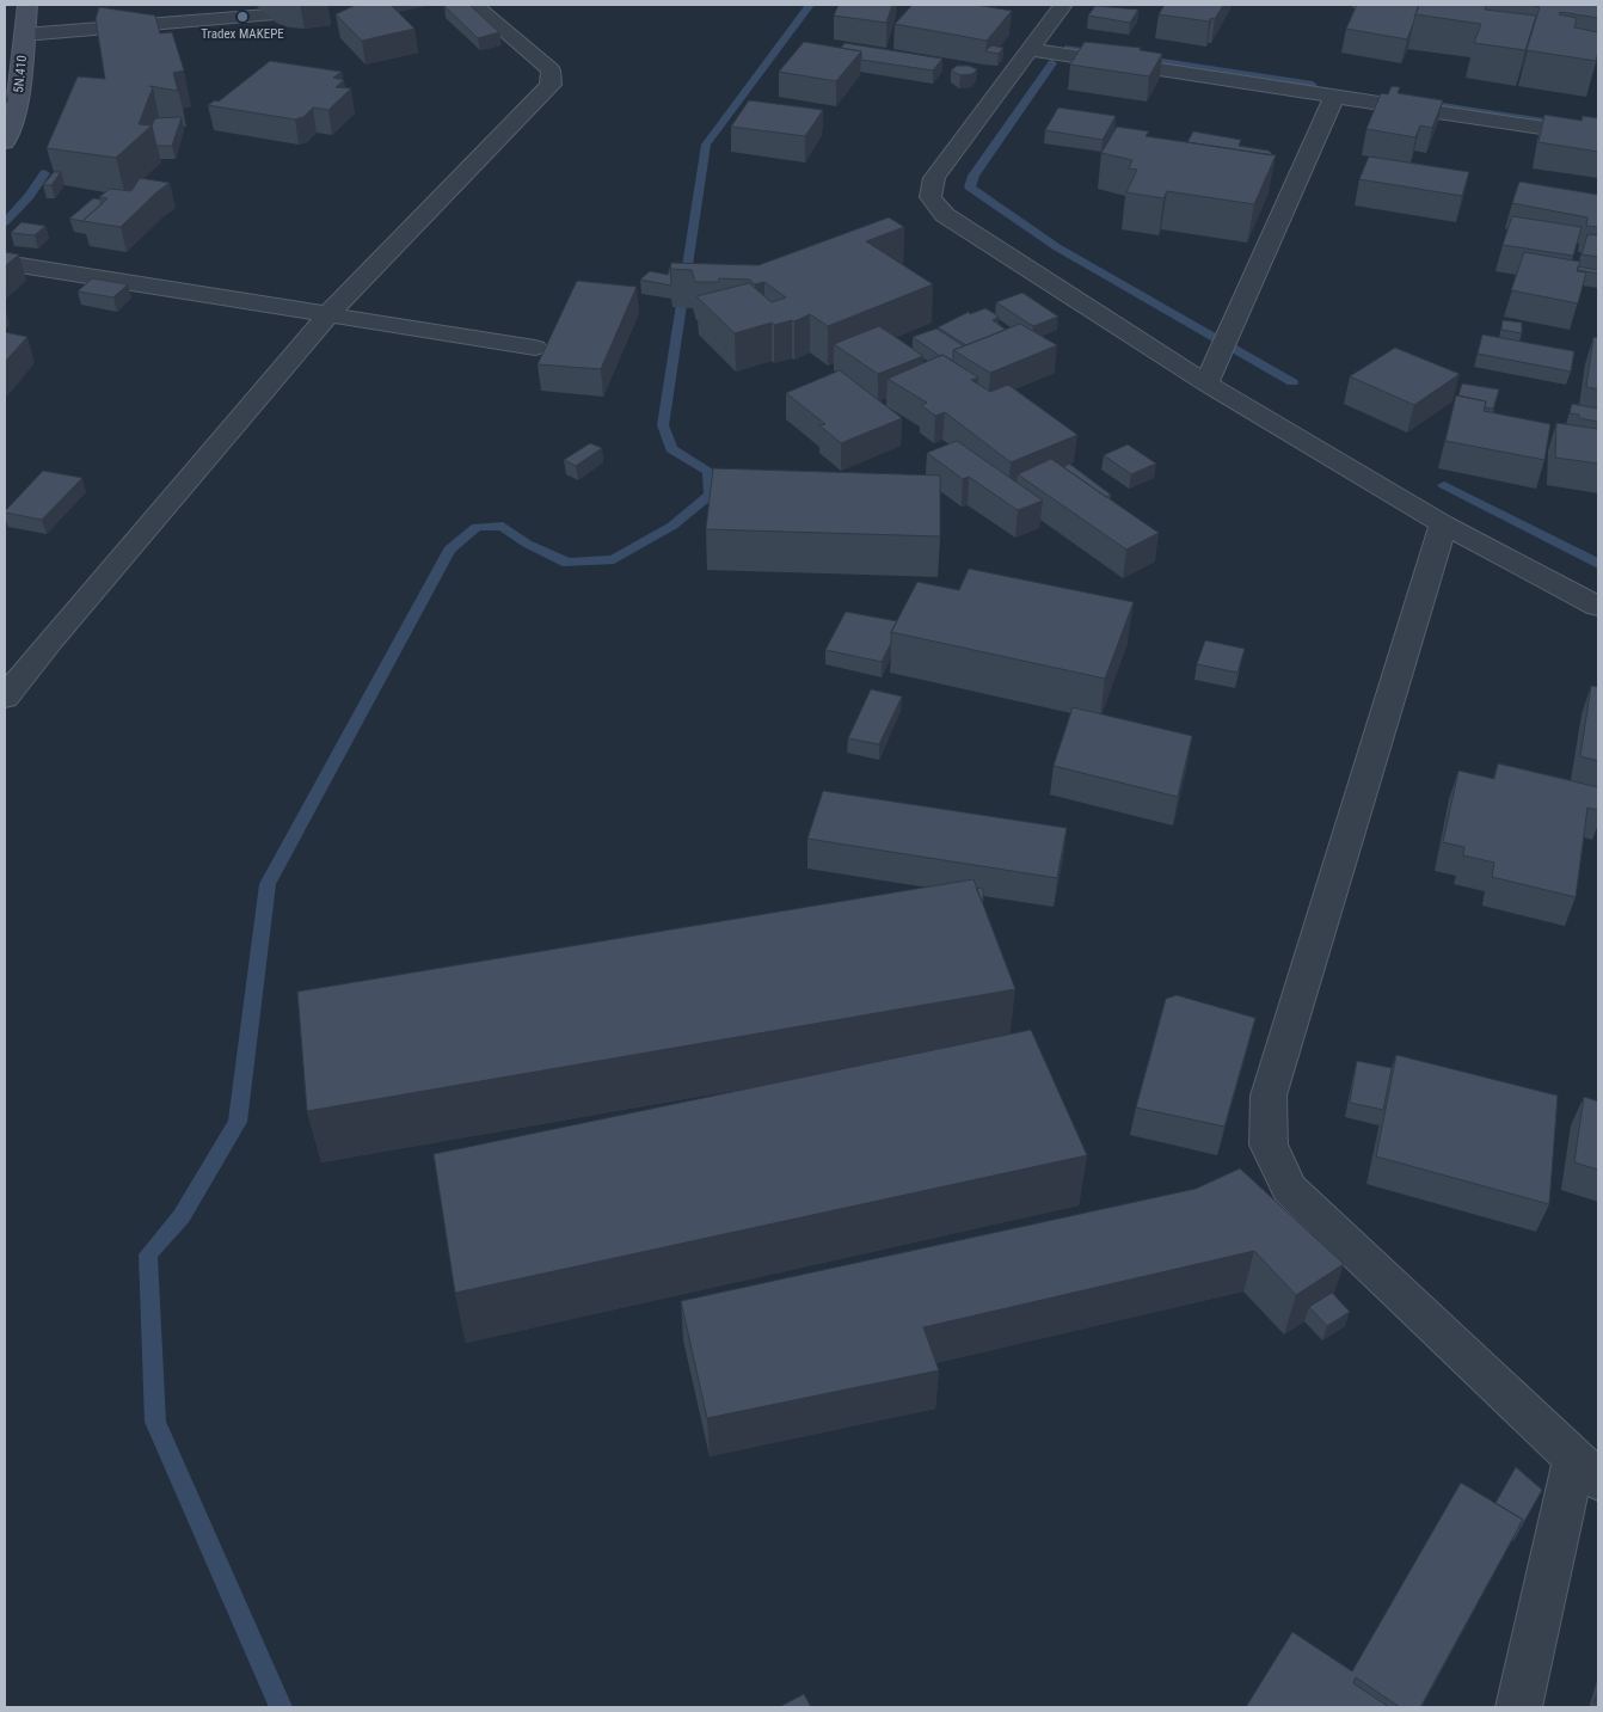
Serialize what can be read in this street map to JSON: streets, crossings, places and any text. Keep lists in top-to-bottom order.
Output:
{
  "streets": {
    "street": ["5N.410"]
  },
  "places": ["Tradex MAKEPE"]
}
